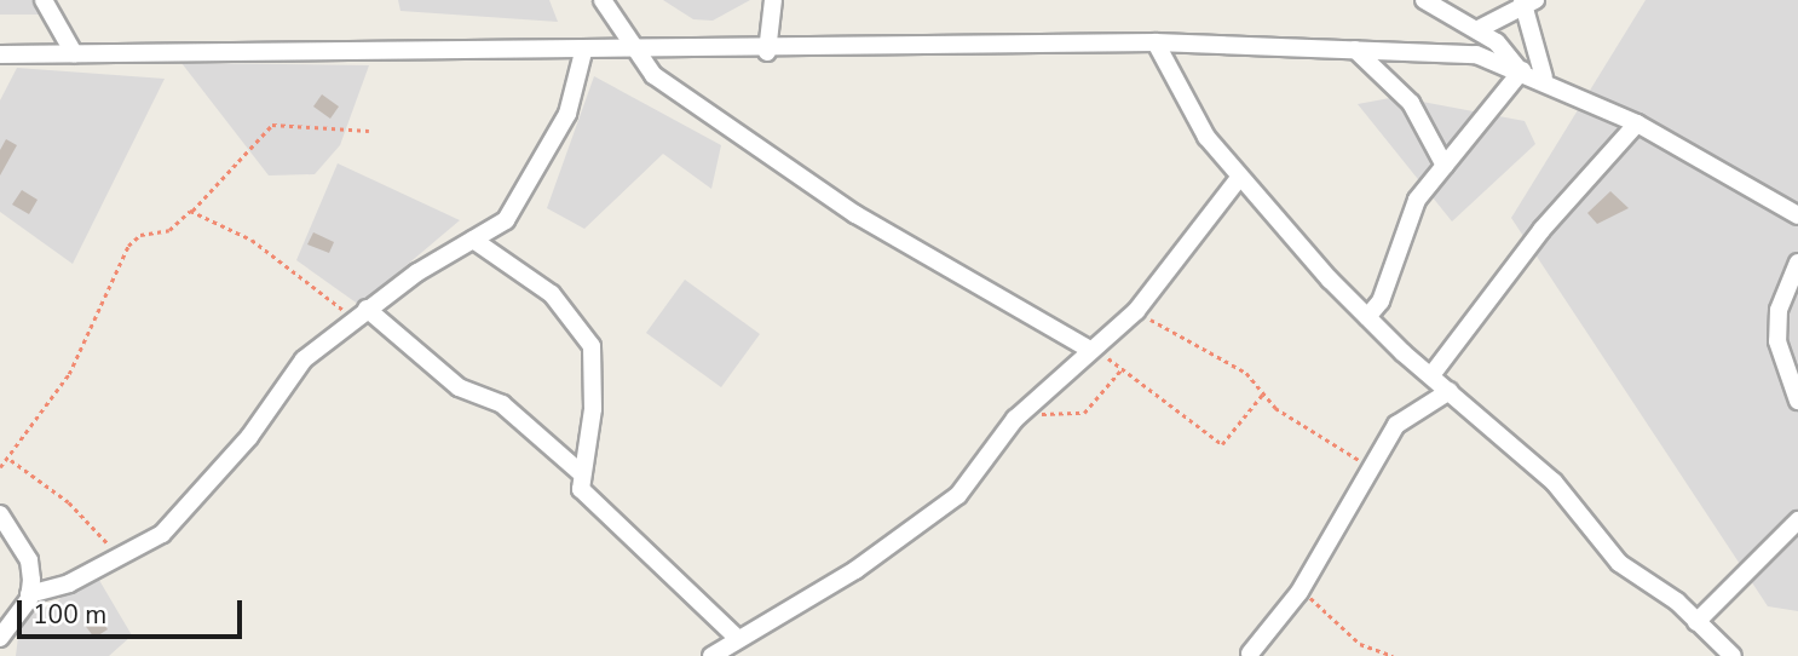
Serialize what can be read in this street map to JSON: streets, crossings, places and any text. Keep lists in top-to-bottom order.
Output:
{
  "scale_bar": "100 m"
}
